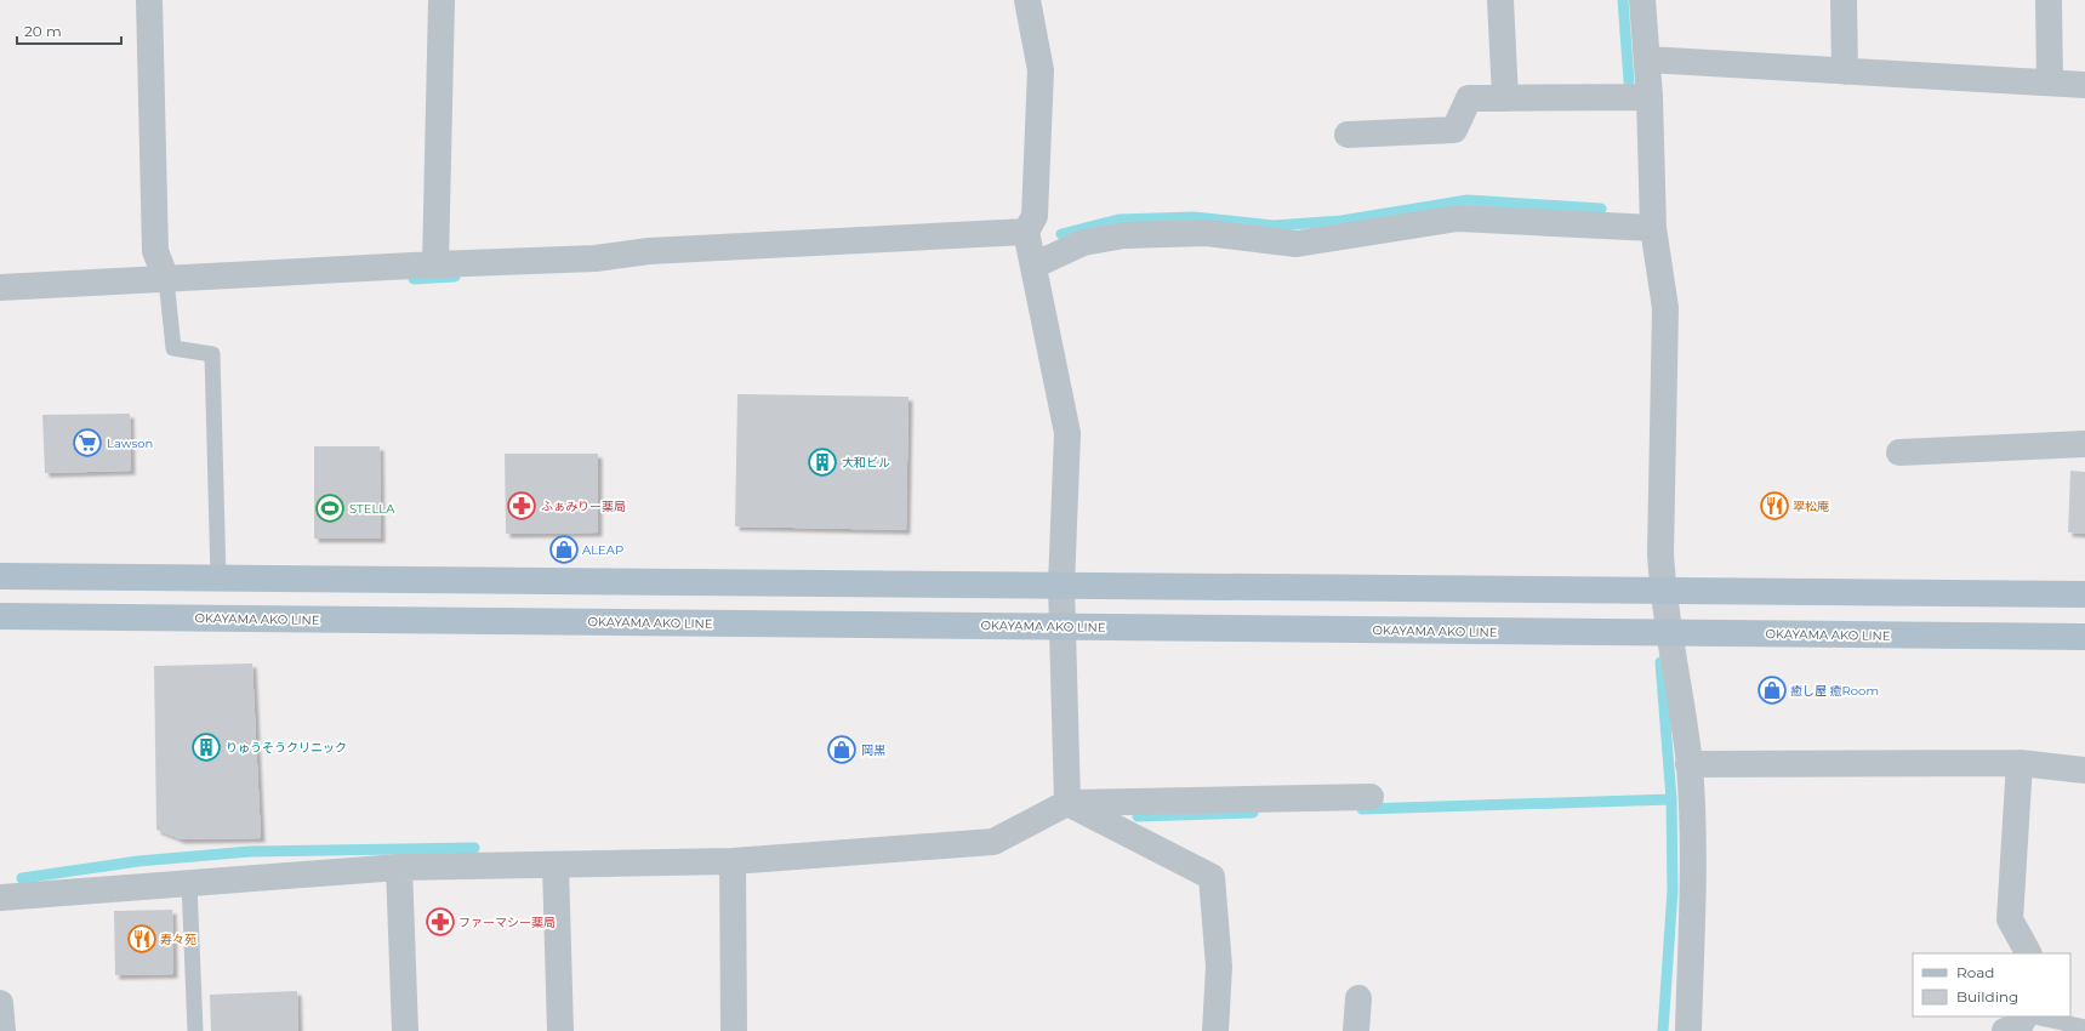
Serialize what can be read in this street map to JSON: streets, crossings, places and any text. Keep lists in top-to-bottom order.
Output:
{
  "streets": {
    "main road": ["OKAYAMA AKO LINE"]
  },
  "places": {
    "supermarket": ["Lawson"],
    "building": ["大和ビル", "りゅうそうクリニック"],
    "pharmacy": ["ふぁみりー薬局", "ファーマシー薬局"],
    "restaurant": ["翠松庵", "寿々苑"],
    "sports": ["STELLA"],
    "shop": ["ALEAP", "癒し屋 癒Room", "岡黒"]
  },
  "legend": ["Road", "Building"],
  "scale_bar": "20 m"
}
